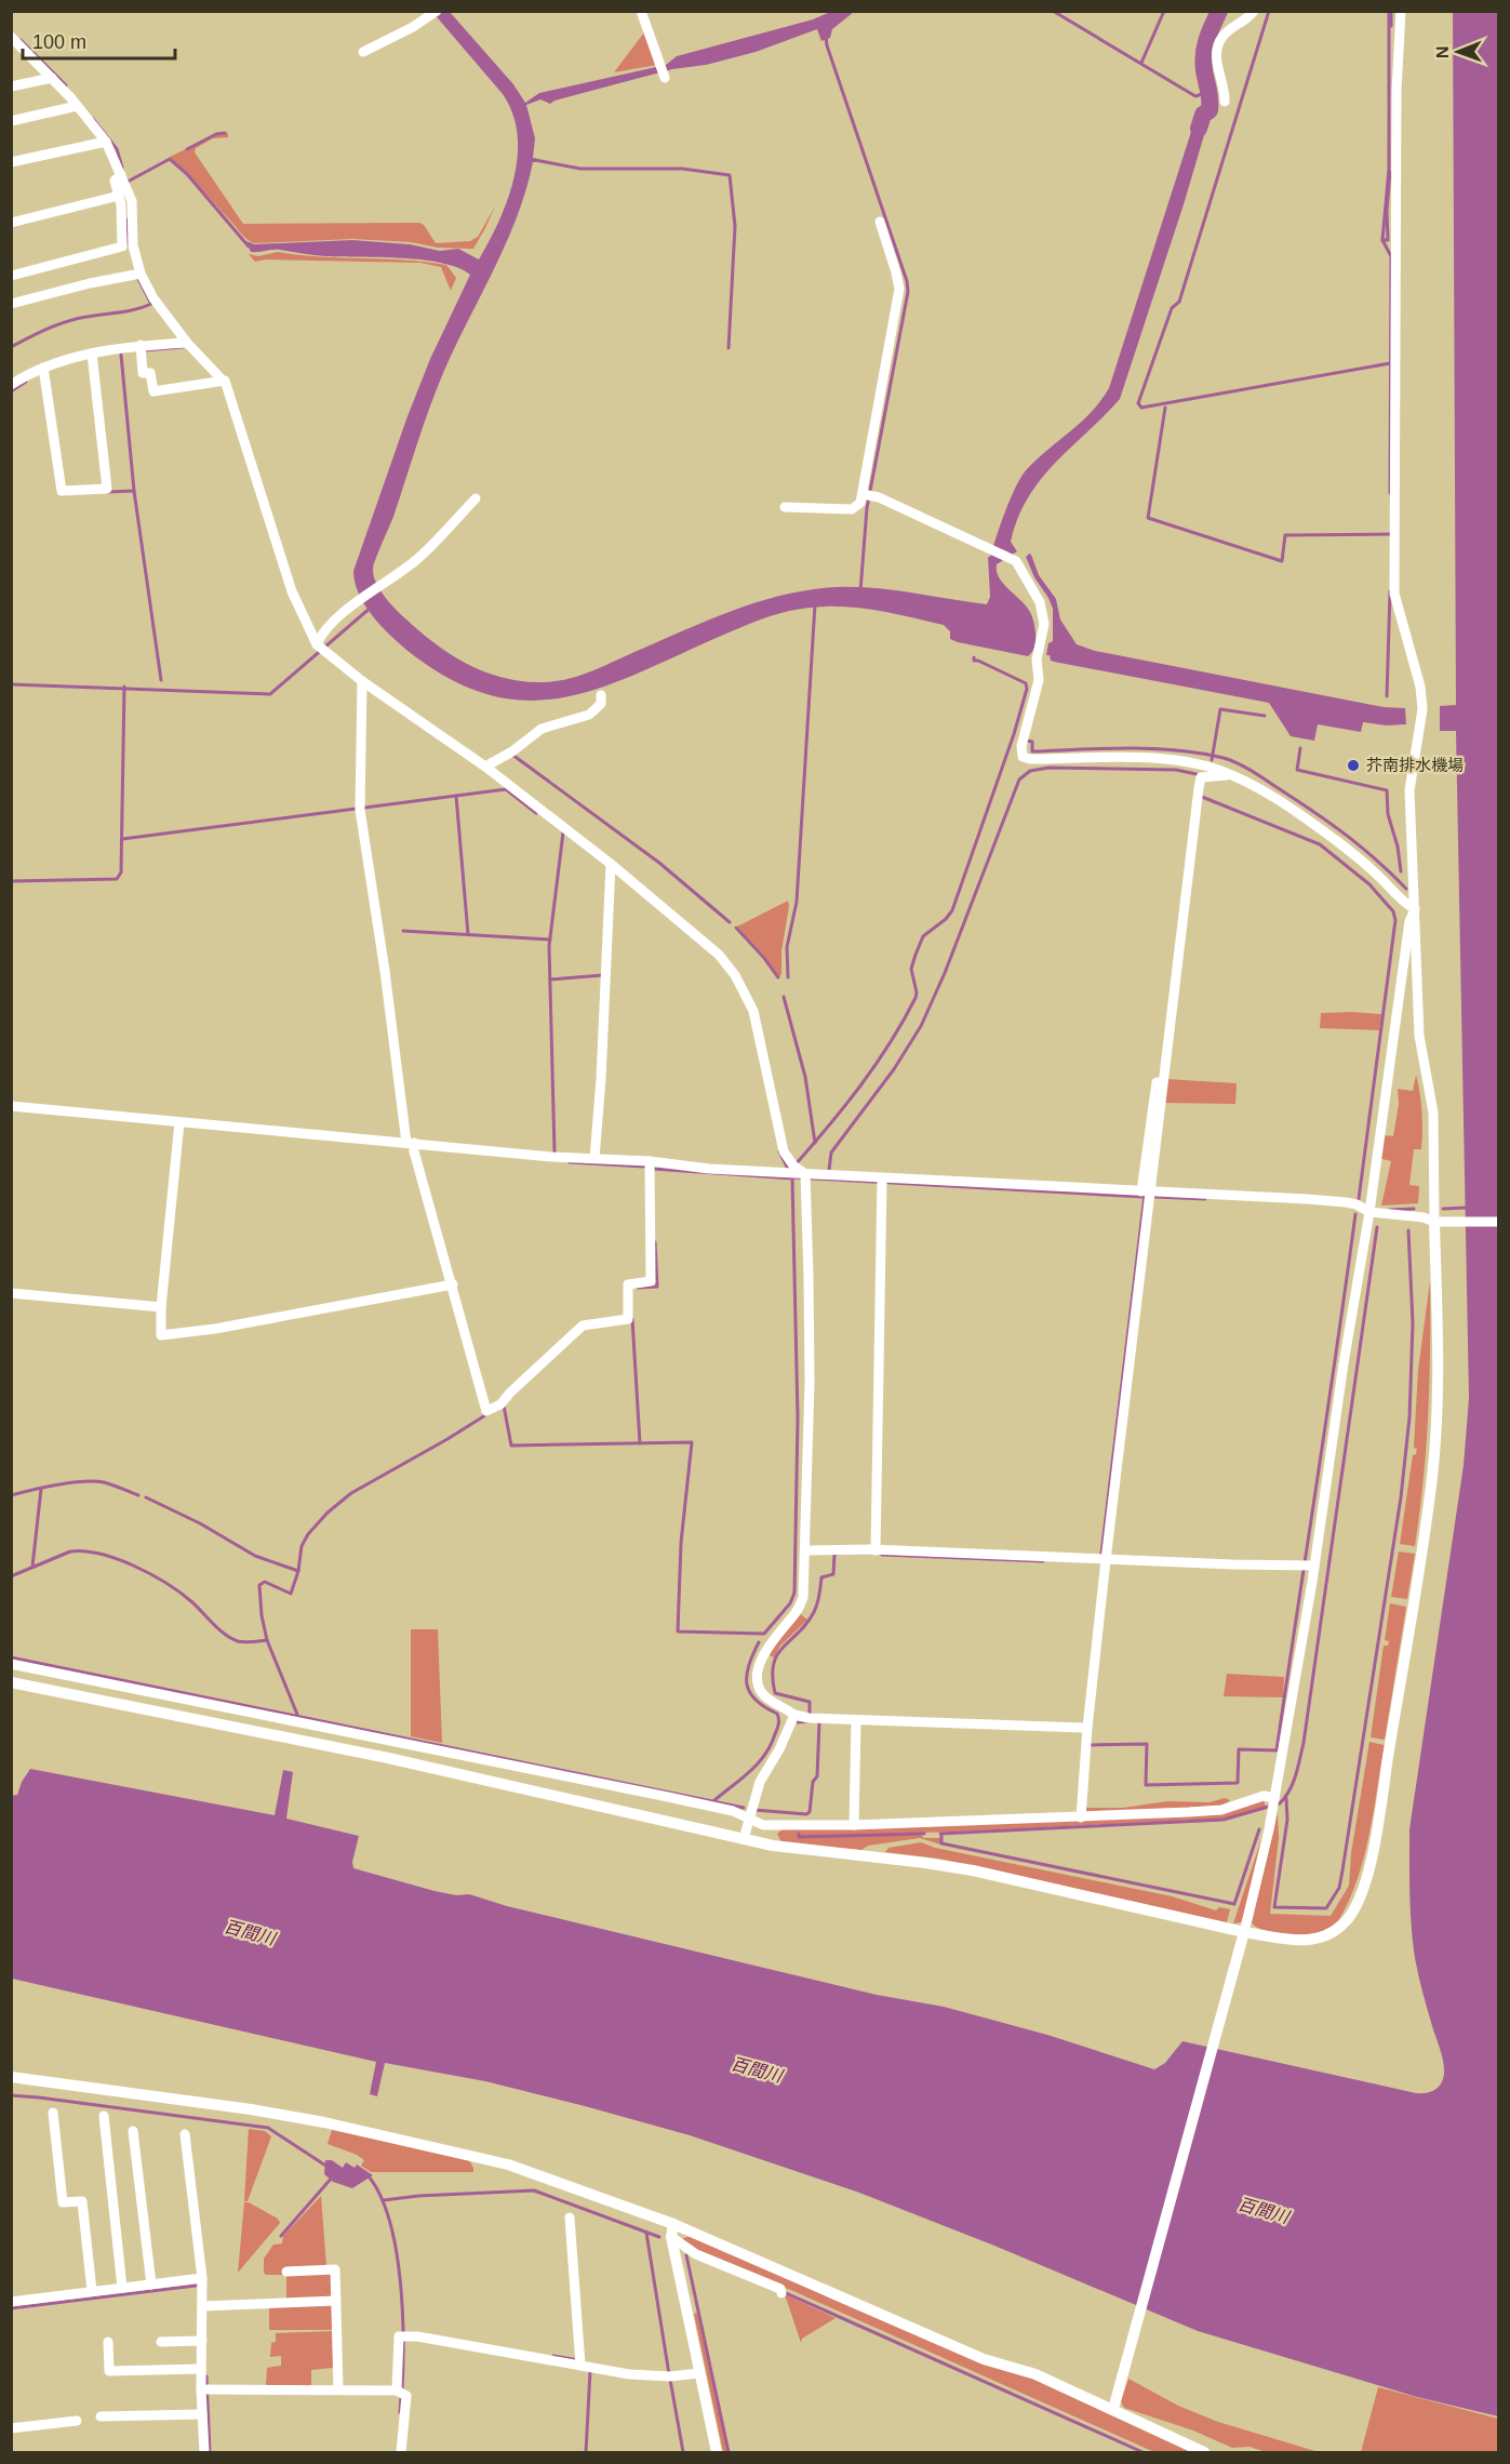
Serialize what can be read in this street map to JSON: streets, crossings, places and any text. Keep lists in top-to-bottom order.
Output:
{
  "water": ["百間川"],
  "places": ["芥南排水機場"],
  "scale_bar": "100 m",
  "north": "left"
}
